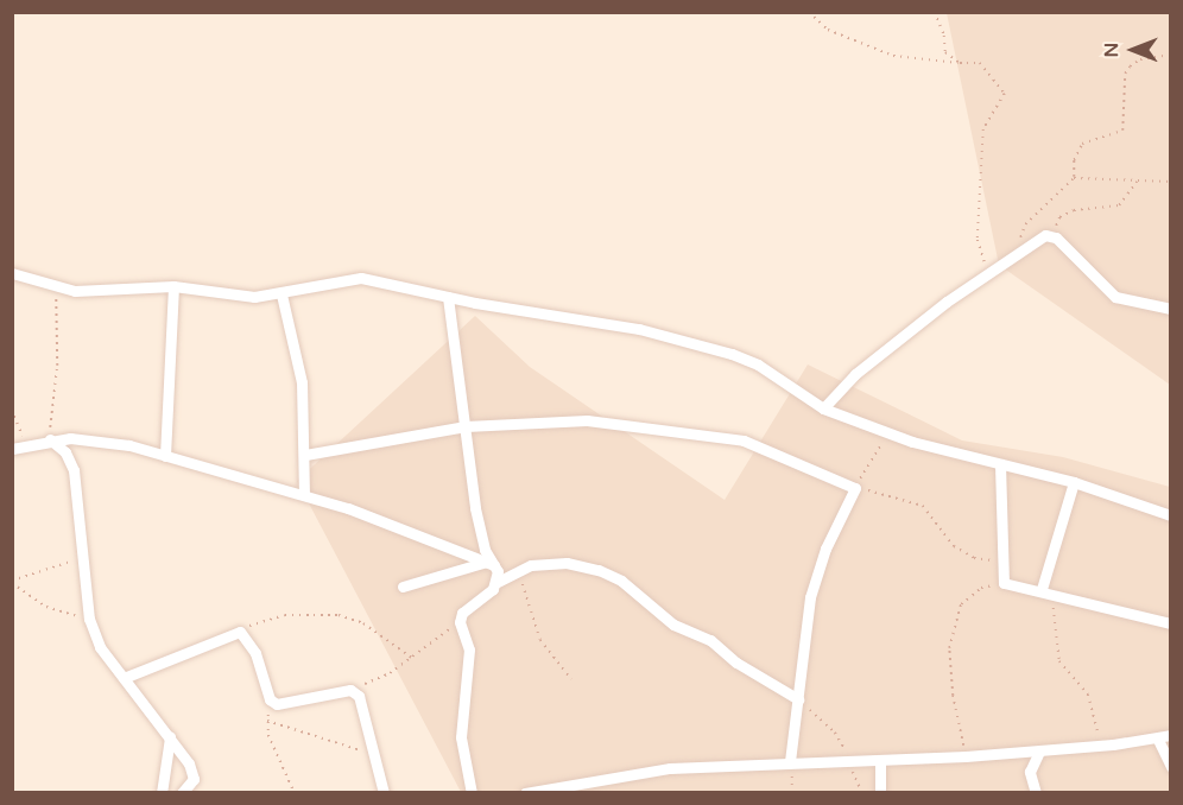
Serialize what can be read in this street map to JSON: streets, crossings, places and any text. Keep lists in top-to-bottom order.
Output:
{
  "north": "left"
}
